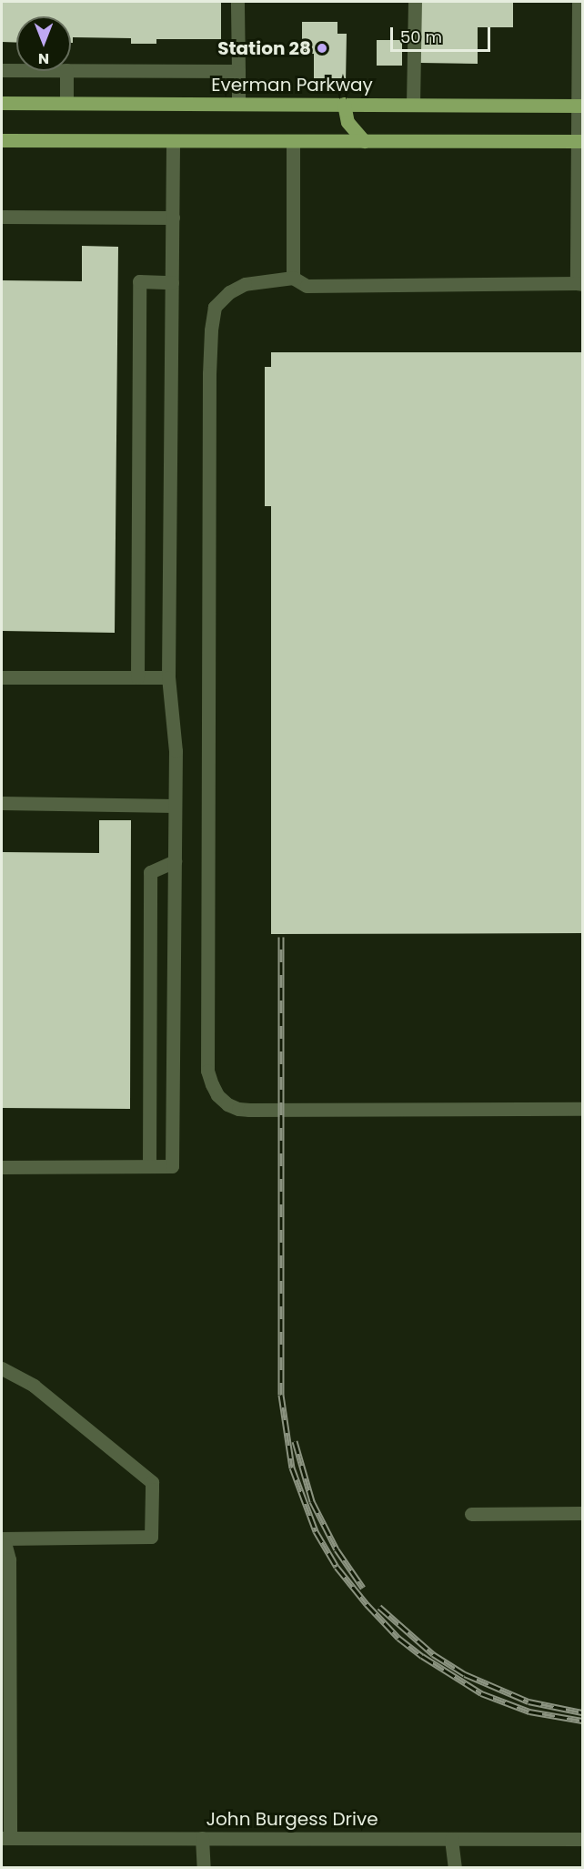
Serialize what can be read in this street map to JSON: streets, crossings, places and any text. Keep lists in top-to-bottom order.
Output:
{
  "streets": {
    "main road": ["Everman Parkway"],
    "street": ["John Burgess Drive"]
  },
  "places": ["Station 28"],
  "scale_bar": "50 m",
  "north": "bottom"
}
